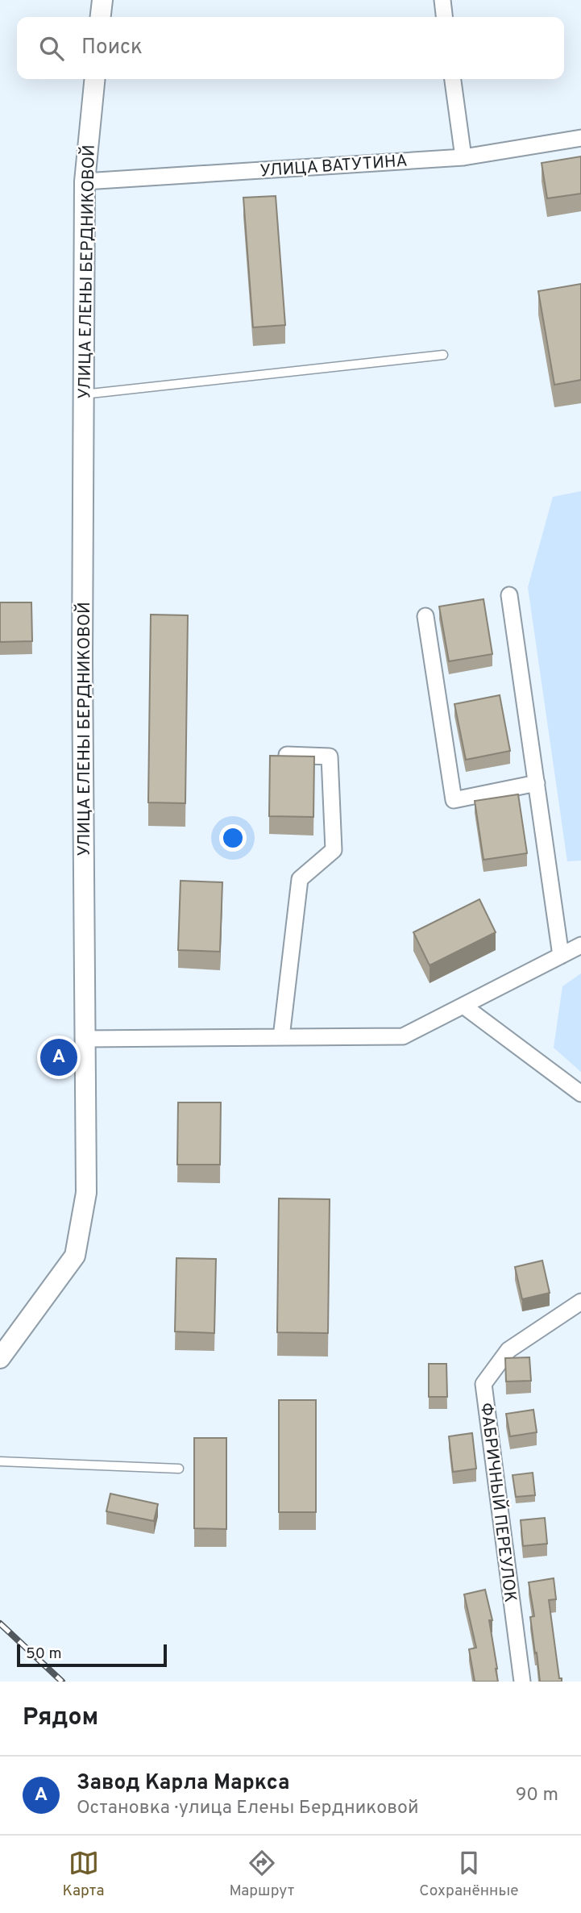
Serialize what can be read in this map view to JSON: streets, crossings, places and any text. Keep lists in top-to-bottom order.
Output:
{
  "streets": {
    "street": ["УЛИЦА ВАТУТИНА", "УЛИЦА ЕЛЕНЫ БЕРДНИКОВОЙ", "ФАБРИЧНЫЙ ПЕРЕУЛОК"]
  },
  "crossings": [
    ["УЛИЦА ВАТУТИНА", "УЛИЦА ЕЛЕНЫ БЕРДНИКОВОЙ"]
  ],
  "scale_bar": "50 m",
  "page": {
    "search": "Поиск",
    "pins": "A",
    "scale": "50 m",
    "heading": "Рядом",
    "list": [
      {
        "mark": "A",
        "name": "Завод Карла Маркса",
        "note": "Остановка · улица Елены Бердниковой",
        "value": "90 m"
      }
    ],
    "nav": ["Карта", "Маршрут", "Сохранённые"]
  }
}
